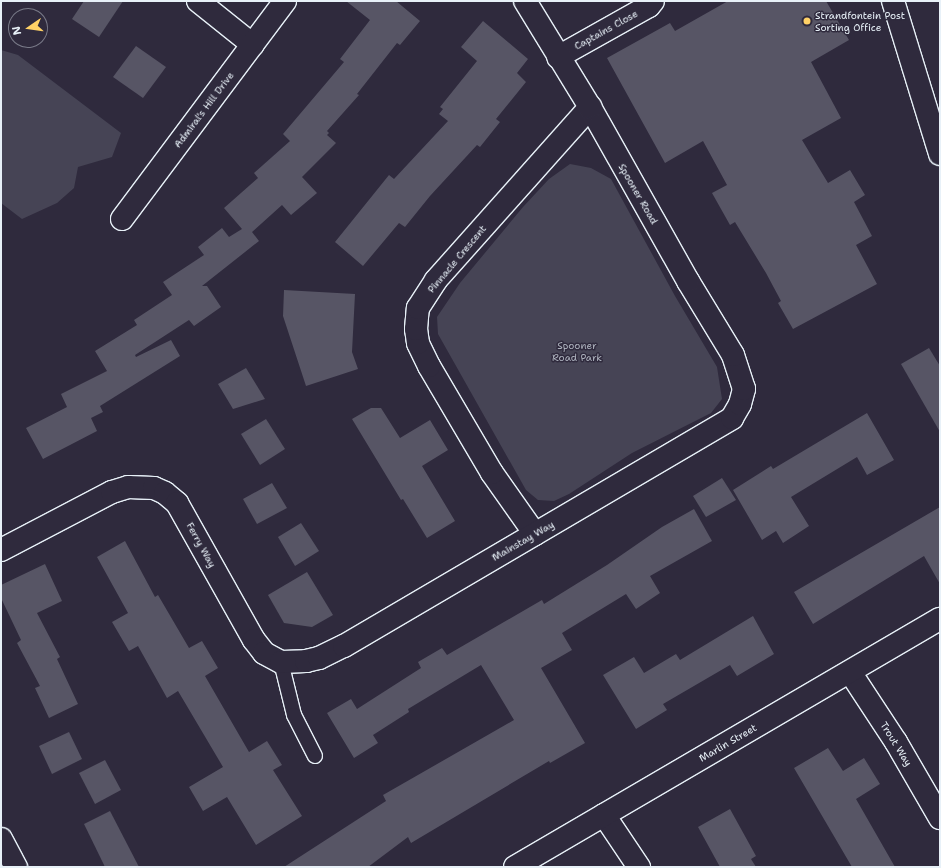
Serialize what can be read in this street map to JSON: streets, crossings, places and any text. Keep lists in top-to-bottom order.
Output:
{
  "streets": {
    "street": [
      "Captains Close",
      "Admiral's Hill Drive",
      "Spooner Road",
      "Pinnacle Crescent",
      "Mainstay Way",
      "Ferry Way",
      "Marlin Street",
      "Trout Way"
    ]
  },
  "crossings": [
    ["Captains Close", "Spooner Road"],
    ["Spooner Road", "Pinnacle Crescent"],
    ["Spooner Road", "Mainstay Way"],
    ["Pinnacle Crescent", "Mainstay Way"],
    ["Mainstay Way", "Ferry Way"],
    ["Marlin Street", "Trout Way"]
  ],
  "parks": ["Spooner Road Park"],
  "places": ["Strandfontein Post Sorting Office"],
  "north": "left"
}
